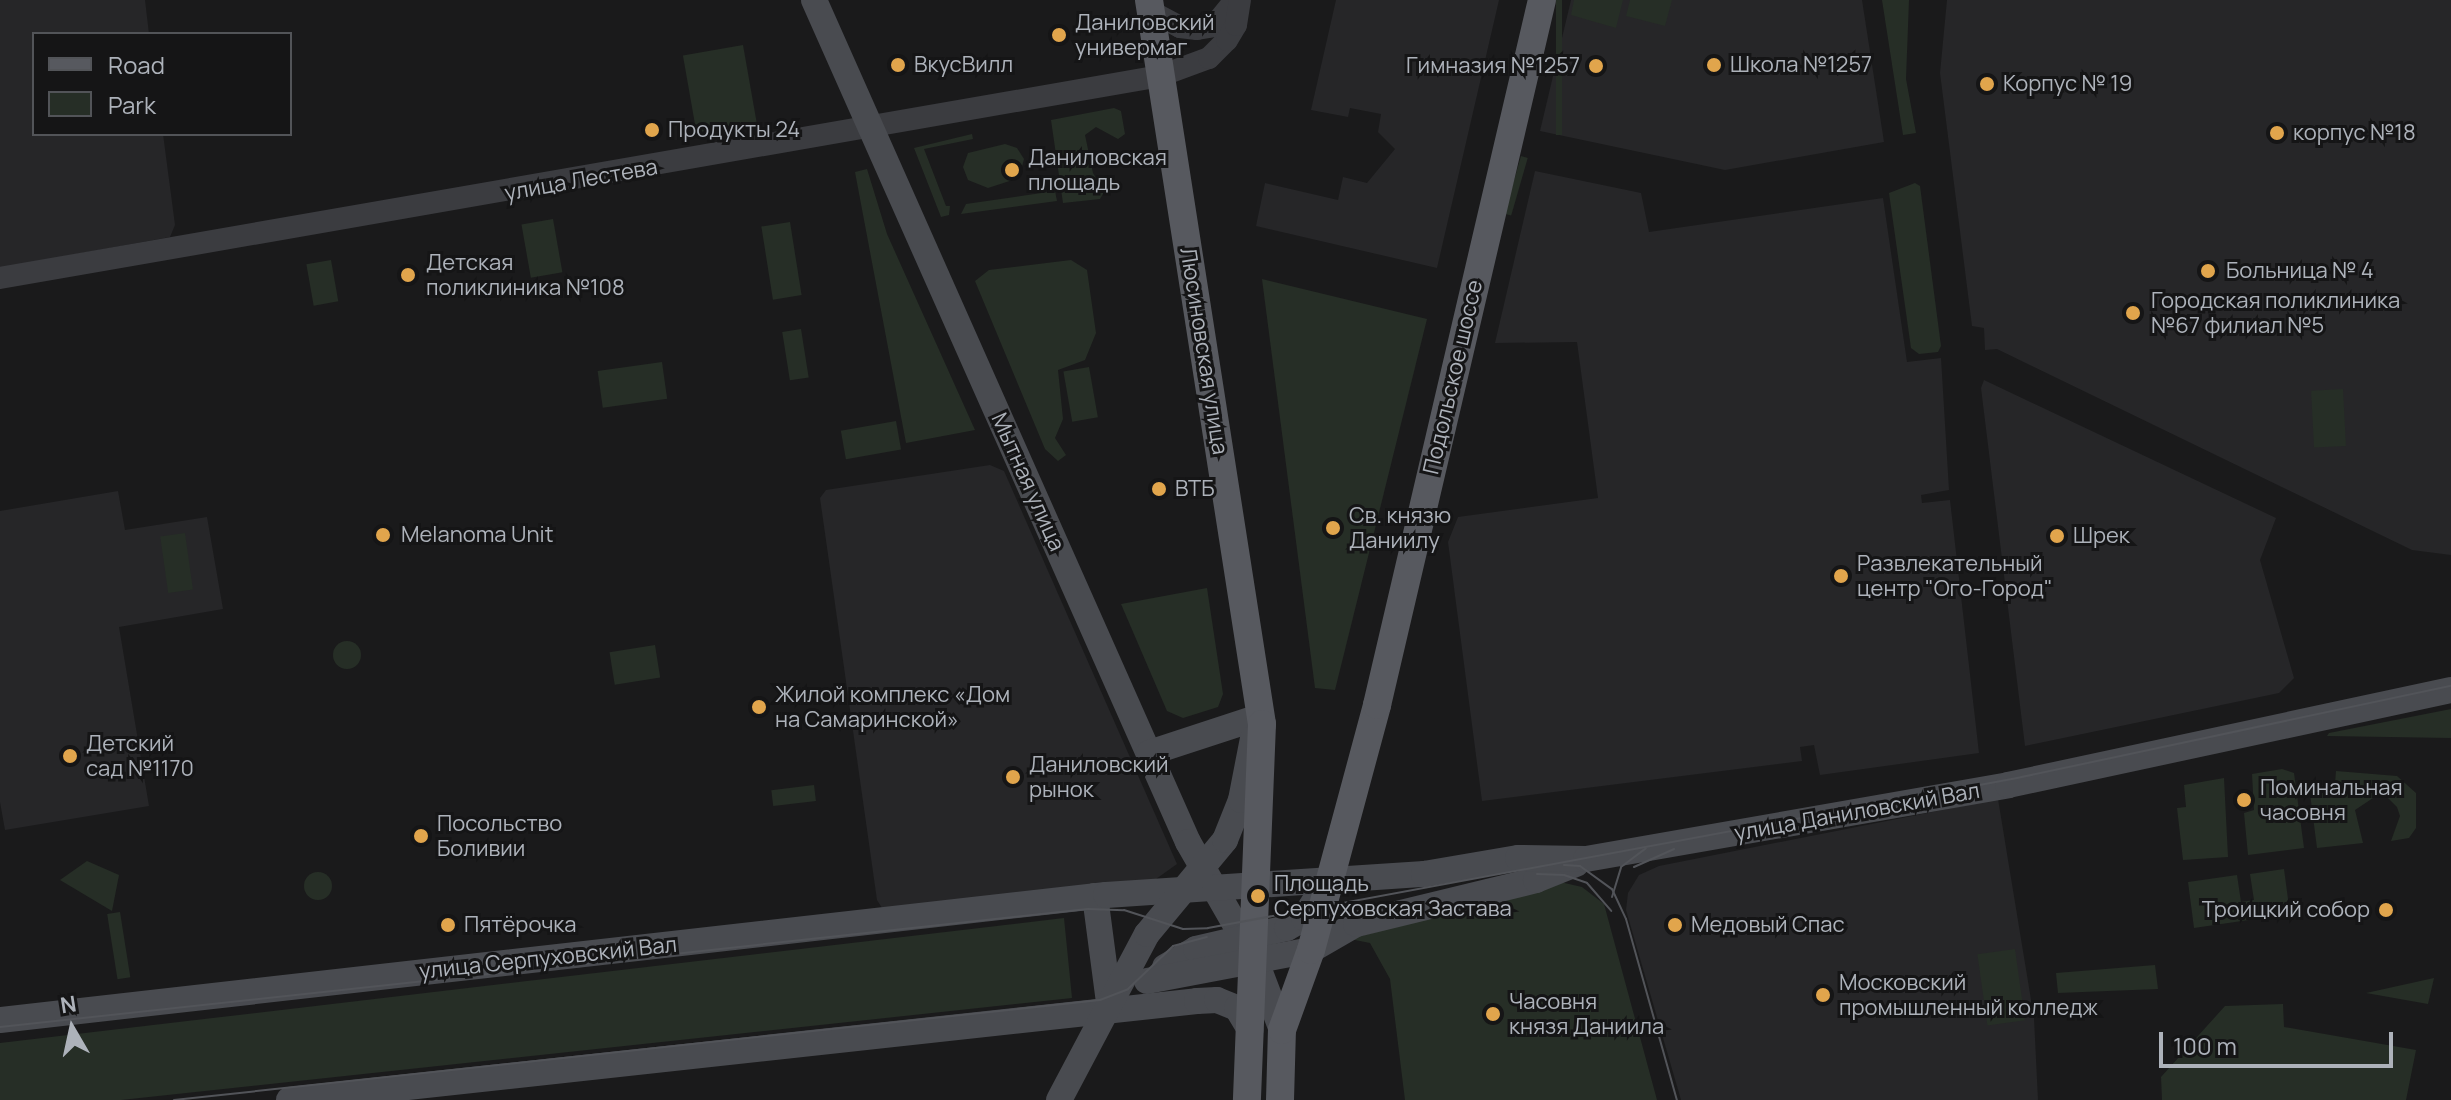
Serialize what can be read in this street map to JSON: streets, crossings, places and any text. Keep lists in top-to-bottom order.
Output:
{
  "streets": {
    "main road": [
      "Люсиновская улица",
      "Подольское шоссе",
      "Мытная улица",
      "улица Даниловский Вал",
      "улица Серпуховский Вал"
    ],
    "street": ["улица Лестева"]
  },
  "crossings": [
    ["улица Лестева", "Люсиновская улица"],
    ["улица Лестева", "Мытная улица"],
    ["Подольское шоссе", "улица Даниловский Вал"]
  ],
  "places": [
    "Даниловский универмаг",
    "ВкусВилл",
    "Школа №1257",
    "Гимназия №1257",
    "Корпус № 19",
    "Продукты 24",
    "корпус №18",
    "Даниловская площадь",
    "Больница № 4",
    "Детская поликлиника №108",
    "Городская поликлиника №67 филиал №5",
    "ВТБ",
    "Св. князю Даниилу",
    "Melanoma Unit",
    "Шрек",
    "Развлекательный центр \"Ого-Город\"",
    "Жилой комплекс «Дом на Самаринской»",
    "Детский сад №1170",
    "Даниловский рынок",
    "Поминальная часовня",
    "Посольство Боливии",
    "Площадь Серпуховская Застава",
    "Троицкий собор",
    "Пятёрочка",
    "Медовый Спас",
    "Московский промышленный колледж",
    "Часовня князя Даниила"
  ],
  "legend": ["Road", "Park"],
  "scale_bar": "100 m",
  "north": "top"
}
